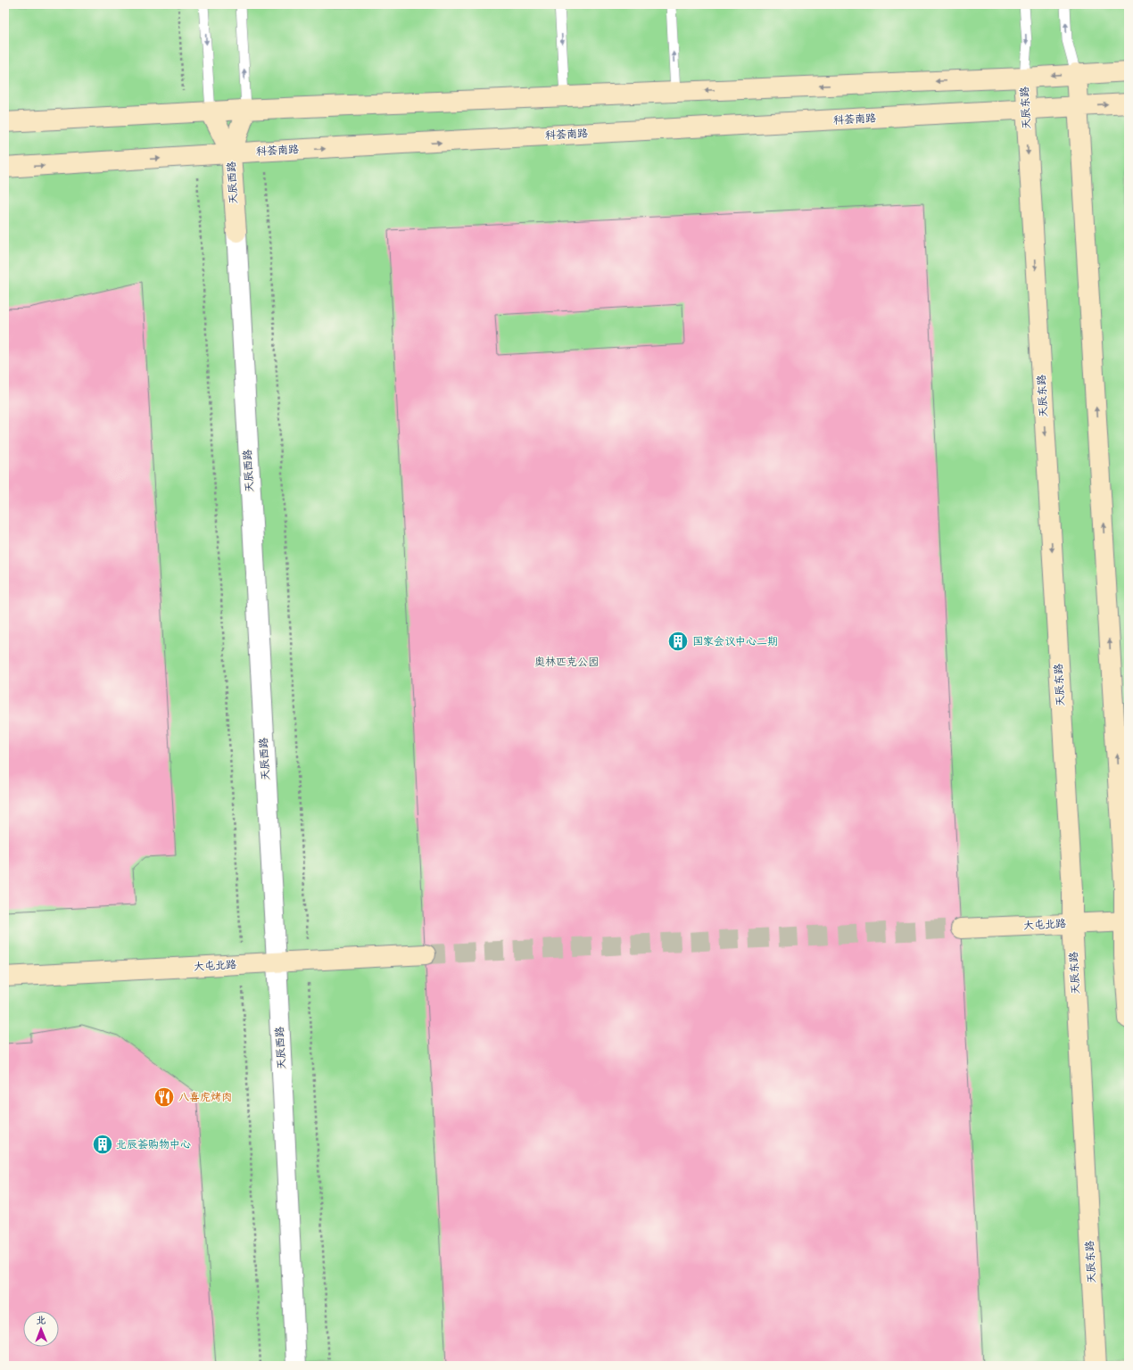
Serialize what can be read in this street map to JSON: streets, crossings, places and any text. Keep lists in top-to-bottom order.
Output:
{
  "streets": {
    "street": [
      "天辰东路",
      "科荟南路",
      "天辰西路",
      "大屯北路"
    ]
  },
  "crossings": [
    ["天辰东路", "科荟南路"],
    ["天辰东路", "大屯北路"],
    ["科荟南路", "天辰西路"],
    ["天辰西路", "大屯北路"]
  ],
  "one_way": ["天辰东路"],
  "parks": ["奥林匹克公园"],
  "places": {
    "building": ["国家会议中心二期", "北辰荟购物中心"],
    "restaurant": ["八喜虎烤肉"]
  },
  "north": "top"
}
